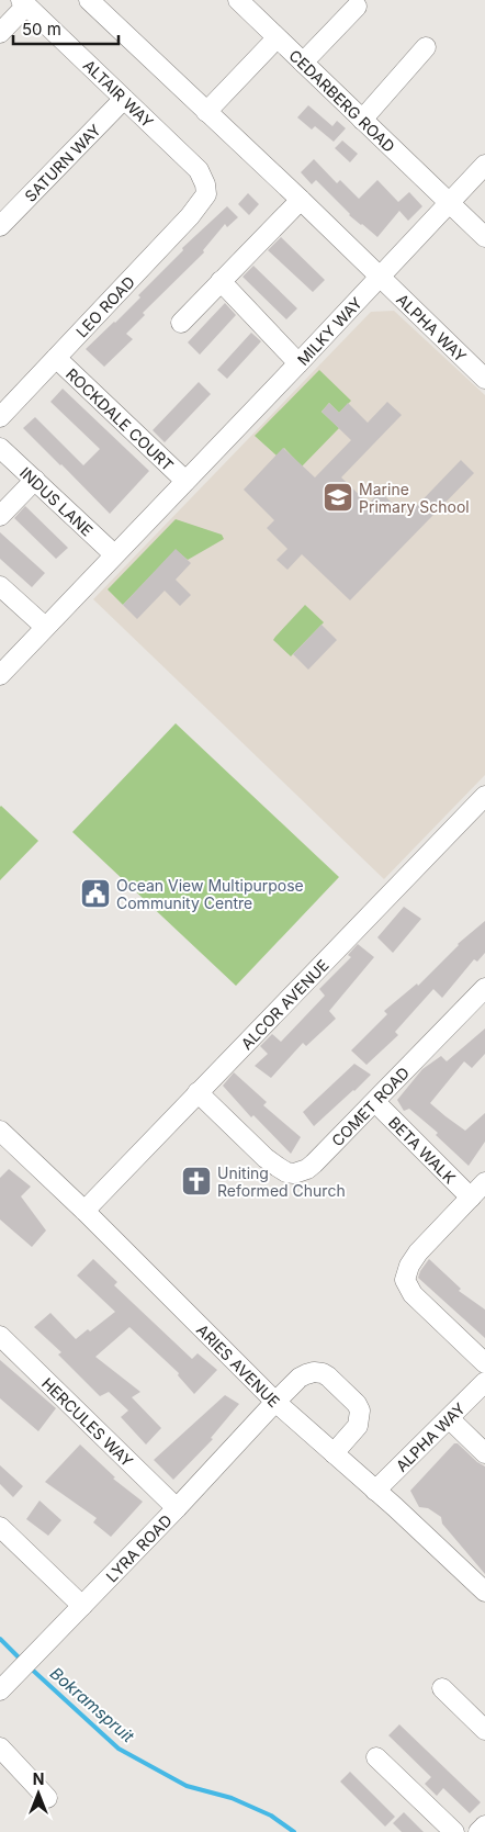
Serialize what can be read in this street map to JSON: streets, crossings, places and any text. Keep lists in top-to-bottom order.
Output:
{
  "streets": {
    "street": [
      "ALTAIR WAY",
      "CEDARBERG ROAD",
      "SATURN WAY",
      "LEO ROAD",
      "ALPHA WAY",
      "MILKY WAY",
      "ROCKDALE COURT",
      "INDUS LANE",
      "ALCOR AVENUE",
      "COMET ROAD",
      "BETA WALK",
      "ARIES AVENUE",
      "HERCULES WAY",
      "LYRA ROAD"
    ]
  },
  "crossings": [
    ["ALTAIR WAY", "SATURN WAY"],
    ["ALTAIR WAY", "LEO ROAD"],
    ["CEDARBERG ROAD", "MILKY WAY"],
    ["LEO ROAD", "ROCKDALE COURT"],
    ["ALPHA WAY", "MILKY WAY"],
    ["ALPHA WAY", "ARIES AVENUE"],
    ["MILKY WAY", "ROCKDALE COURT"],
    ["MILKY WAY", "INDUS LANE"],
    ["ALCOR AVENUE", "COMET ROAD"],
    ["ALCOR AVENUE", "ARIES AVENUE"],
    ["COMET ROAD", "BETA WALK"],
    ["ARIES AVENUE", "LYRA ROAD"],
    ["HERCULES WAY", "LYRA ROAD"]
  ],
  "water": ["Bokramspruit"],
  "places": {
    "school or university": ["Marine Primary School"],
    "public building": ["Ocean View Multipurpose Community Centre"],
    "church": ["Uniting Reformed Church"]
  },
  "scale_bar": "50 m",
  "north": "top"
}
